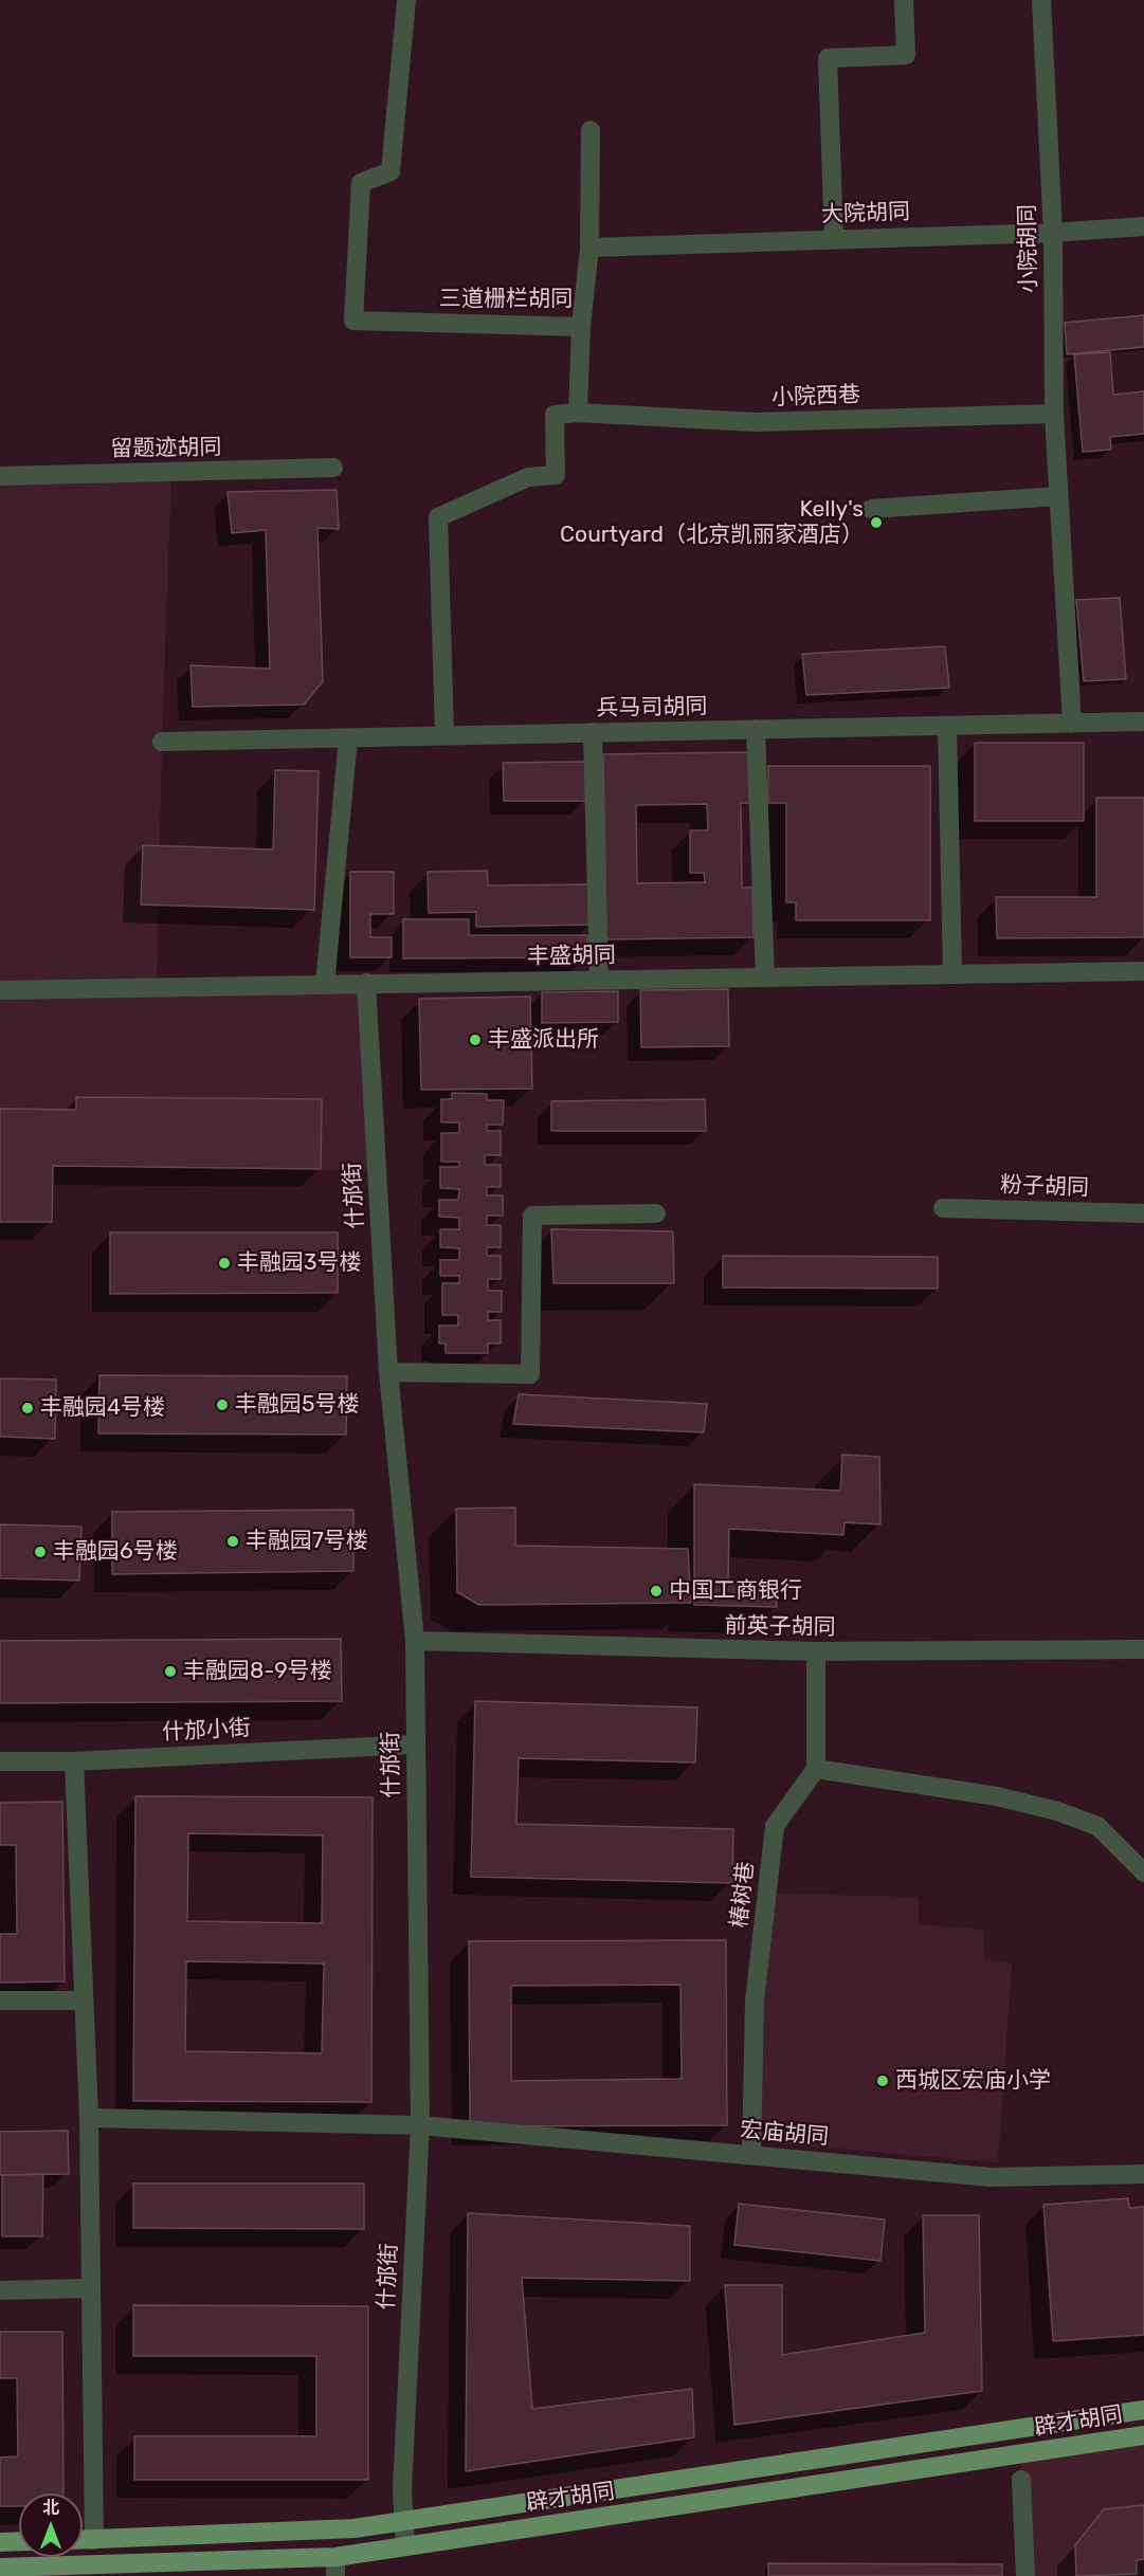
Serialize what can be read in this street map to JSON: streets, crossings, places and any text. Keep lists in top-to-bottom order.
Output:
{
  "streets": {
    "main road": ["辟才胡同"],
    "street": [
      "大院胡同",
      "小院胡同",
      "三道栅栏胡同",
      "小院西巷",
      "留题迹胡同",
      "兵马司胡同",
      "丰盛胡同",
      "粉子胡同",
      "什邡街",
      "前英子胡同",
      "什邡小街",
      "椿树巷",
      "宏庙胡同"
    ]
  },
  "crossings": [
    ["大院胡同", "小院胡同"],
    ["大院胡同", "三道栅栏胡同"],
    ["小院胡同", "小院西巷"],
    ["小院胡同", "兵马司胡同"],
    ["丰盛胡同", "什邡街"],
    ["什邡街", "前英子胡同"],
    ["什邡街", "什邡小街"],
    ["什邡街", "宏庙胡同"],
    ["什邡街", "辟才胡同"],
    ["椿树巷", "宏庙胡同"]
  ],
  "places": [
    "Kelly's Courtyard（北京凯丽家酒店）",
    "丰盛派出所",
    "丰融园3号楼",
    "丰融园5号楼",
    "丰融园4号楼",
    "丰融园7号楼",
    "丰融园6号楼",
    "中国工商银行",
    "丰融园8-9号楼",
    "西城区宏庙小学"
  ],
  "north": "top"
}
